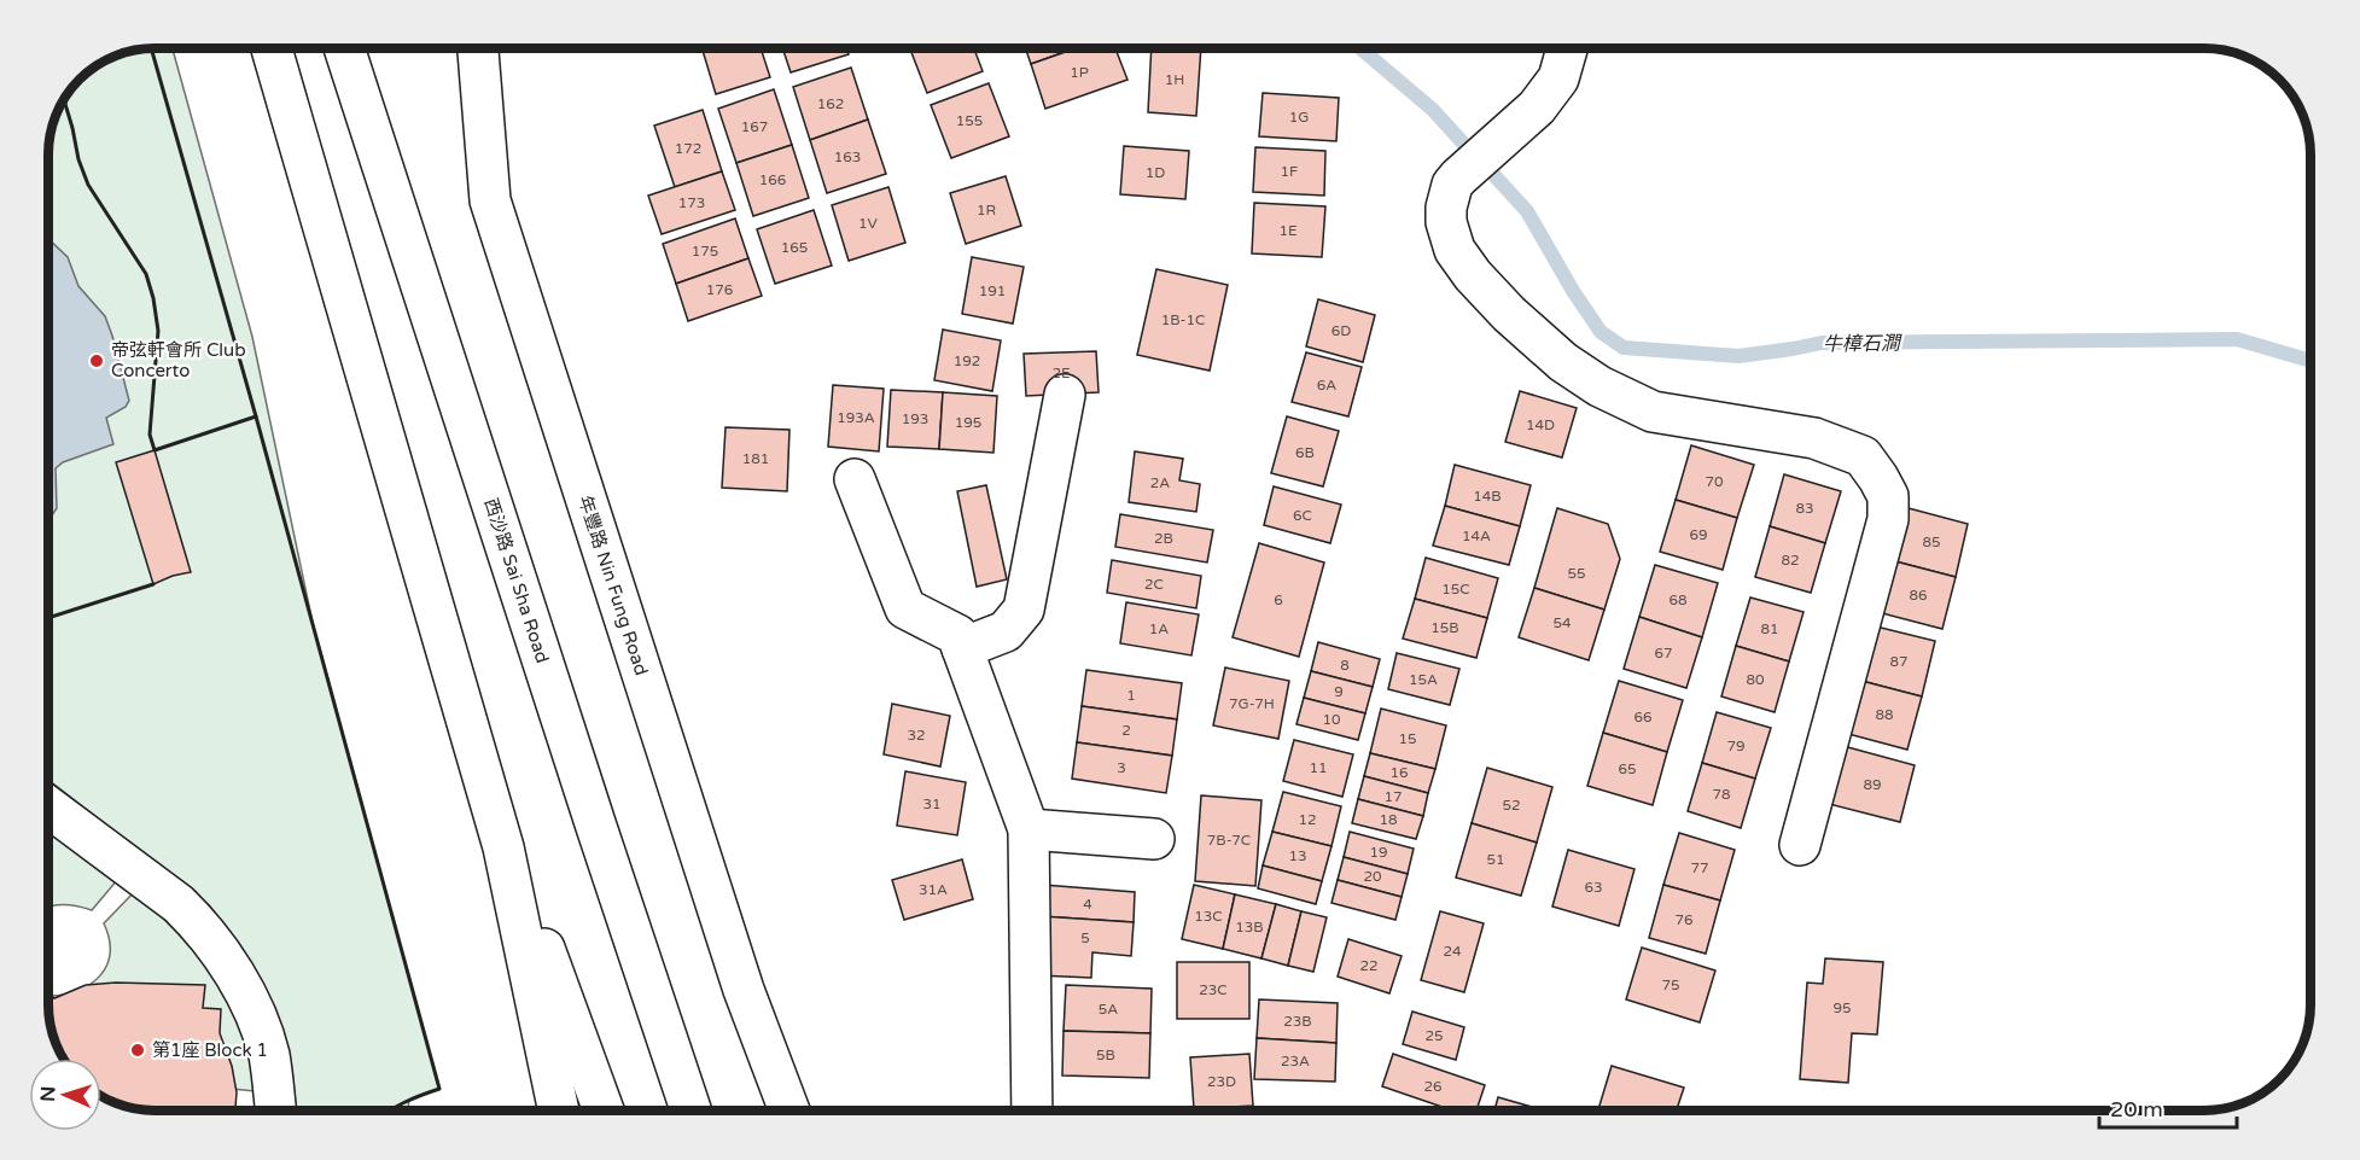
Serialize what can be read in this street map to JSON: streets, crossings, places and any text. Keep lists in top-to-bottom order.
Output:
{
  "streets": {
    "street": ["西沙路 Sai Sha Road", "年豐路 Nin Fung Road"]
  },
  "water": ["牛樟石澗"],
  "places": ["帝弦軒會所 Club Concerto", "第1座 Block 1"],
  "house_numbers": [
    "1P",
    "1H",
    "162",
    "1G",
    "155",
    "167",
    "172",
    "163",
    "1F",
    "1D",
    "166",
    "173",
    "1R",
    "1V",
    "1E",
    "165",
    "175",
    "176",
    "191",
    "1B-1C",
    "6D",
    "192",
    "2E",
    "6A",
    "193A",
    "193",
    "195",
    "14D",
    "6B",
    "181",
    "70",
    "2A",
    "14B",
    "83",
    "6C",
    "69",
    "14A",
    "2B",
    "85",
    "82",
    "55",
    "2C",
    "15C",
    "86",
    "6",
    "68",
    "54",
    "15B",
    "1A",
    "81",
    "67",
    "87",
    "8",
    "15A",
    "80",
    "9",
    "1",
    "7G-7H",
    "88",
    "66",
    "10",
    "2",
    "32",
    "15",
    "79",
    "3",
    "11",
    "65",
    "16",
    "89",
    "78",
    "17",
    "31",
    "52",
    "12",
    "18",
    "7B-7C",
    "19",
    "13",
    "51",
    "77",
    "20",
    "63",
    "31A",
    "4",
    "13C",
    "76",
    "13B",
    "5",
    "24",
    "22",
    "75",
    "23C",
    "95",
    "5A",
    "23B",
    "25",
    "5B",
    "23A",
    "23D",
    "26"
  ],
  "scale_bar": "20 m",
  "north": "left"
}
